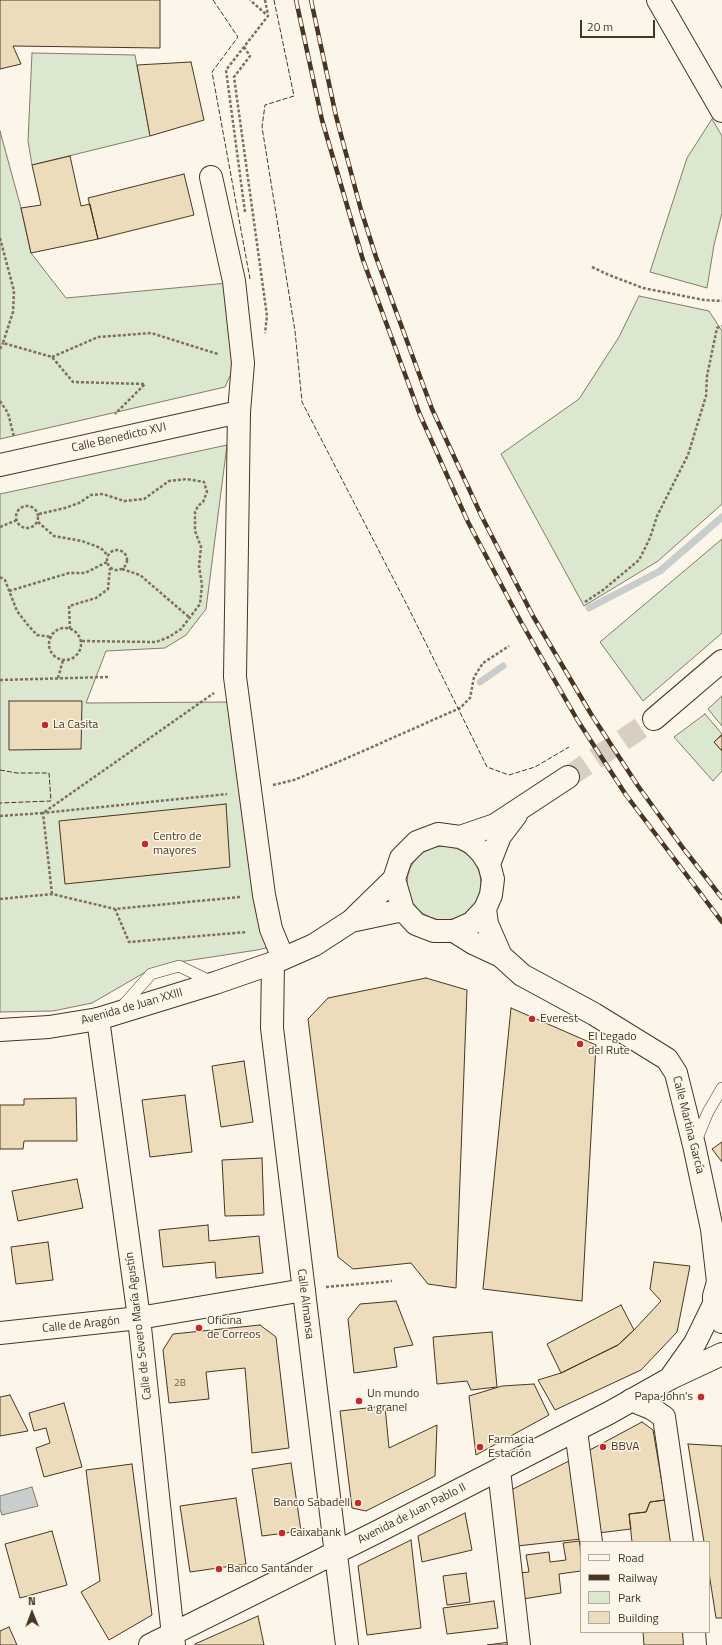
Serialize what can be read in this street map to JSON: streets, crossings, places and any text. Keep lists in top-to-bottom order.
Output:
{
  "streets": {
    "street": [
      "Calle Benedicto XVI",
      "Avenida de Juan XXIII",
      "Calle Martina García",
      "Calle Almansa",
      "Calle de Aragón",
      "Calle de Severo María Agustín",
      "Avenida de Juan Pablo II"
    ]
  },
  "crossings": [
    ["Avenida de Juan XXIII", "Calle Almansa"],
    ["Avenida de Juan XXIII", "Calle de Severo María Agustín"],
    ["Calle Martina García", "Avenida de Juan Pablo II"],
    ["Calle Almansa", "Calle de Aragón"],
    ["Calle Almansa", "Avenida de Juan Pablo II"],
    ["Calle de Aragón", "Calle de Severo María Agustín"],
    ["Calle de Severo María Agustín", "Avenida de Juan Pablo II"]
  ],
  "places": [
    "La Casita",
    "Centro de mayores",
    "Everest",
    "El Legado del Rute",
    "Oficina de Correos",
    "Papa John's",
    "Un mundo a granel",
    "Farmacia Estación",
    "BBVA",
    "Banco Sabadell",
    "Caixabank",
    "Banco Santander"
  ],
  "house_numbers": ["2B"],
  "legend": [
    "Road",
    "Railway",
    "Park",
    "Building"
  ],
  "scale_bar": "20 m",
  "north": "top"
}
